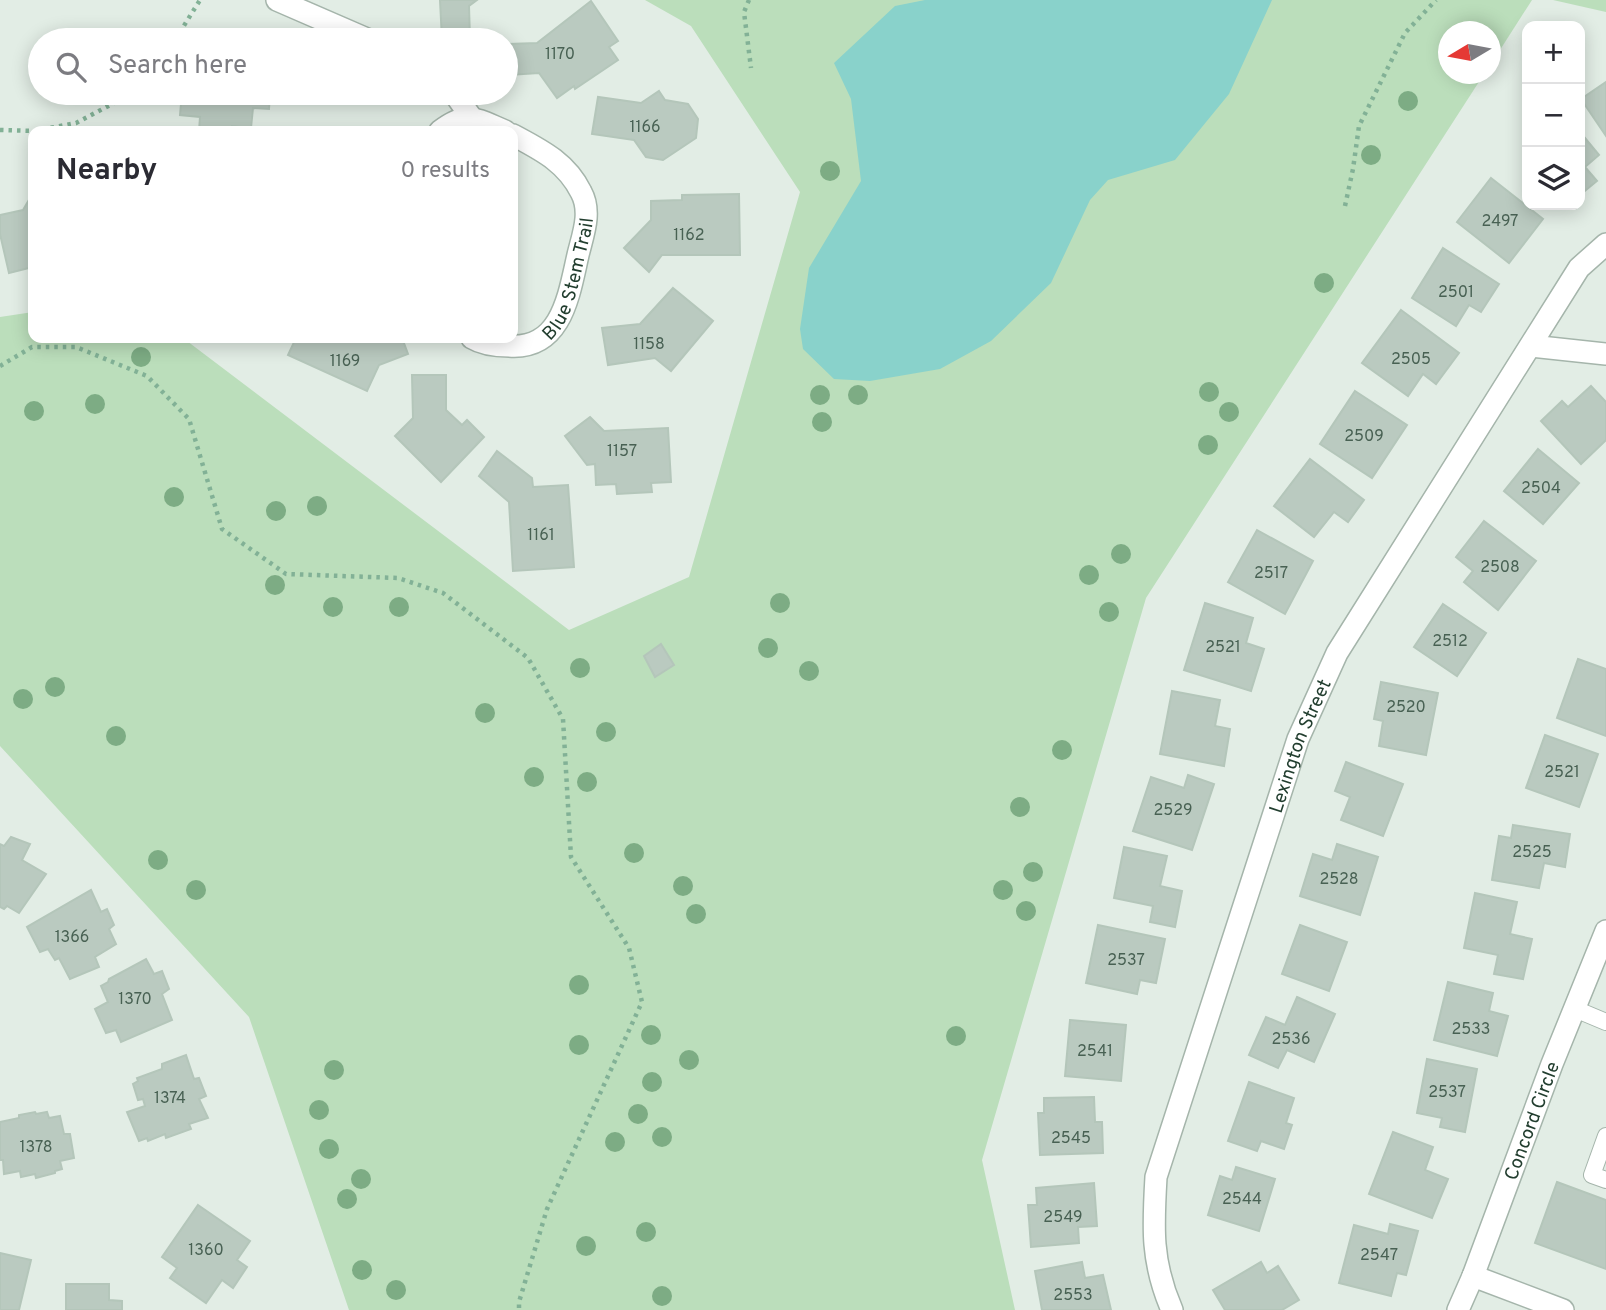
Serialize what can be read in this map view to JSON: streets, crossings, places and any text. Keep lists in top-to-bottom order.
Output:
{
  "streets": {
    "street": ["Blue Stem Trail", "Lexington Street", "Concord Circle"]
  },
  "house_numbers": [
    "1170",
    "1166",
    "2497",
    "1162",
    "2501",
    "1158",
    "2505",
    "1169",
    "2509",
    "1157",
    "2504",
    "1161",
    "2508",
    "2517",
    "2512",
    "2521",
    "2520",
    "2521",
    "2529",
    "2525",
    "2528",
    "1366",
    "2537",
    "1370",
    "2533",
    "2536",
    "2541",
    "2537",
    "1374",
    "2545",
    "1378",
    "2544",
    "2549",
    "1360",
    "2547",
    "2553"
  ],
  "north": "left",
  "page": {
    "map_buttons": ["+", "−"],
    "search": "Search here",
    "heading": ["Nearby", "0 results"]
  }
}
